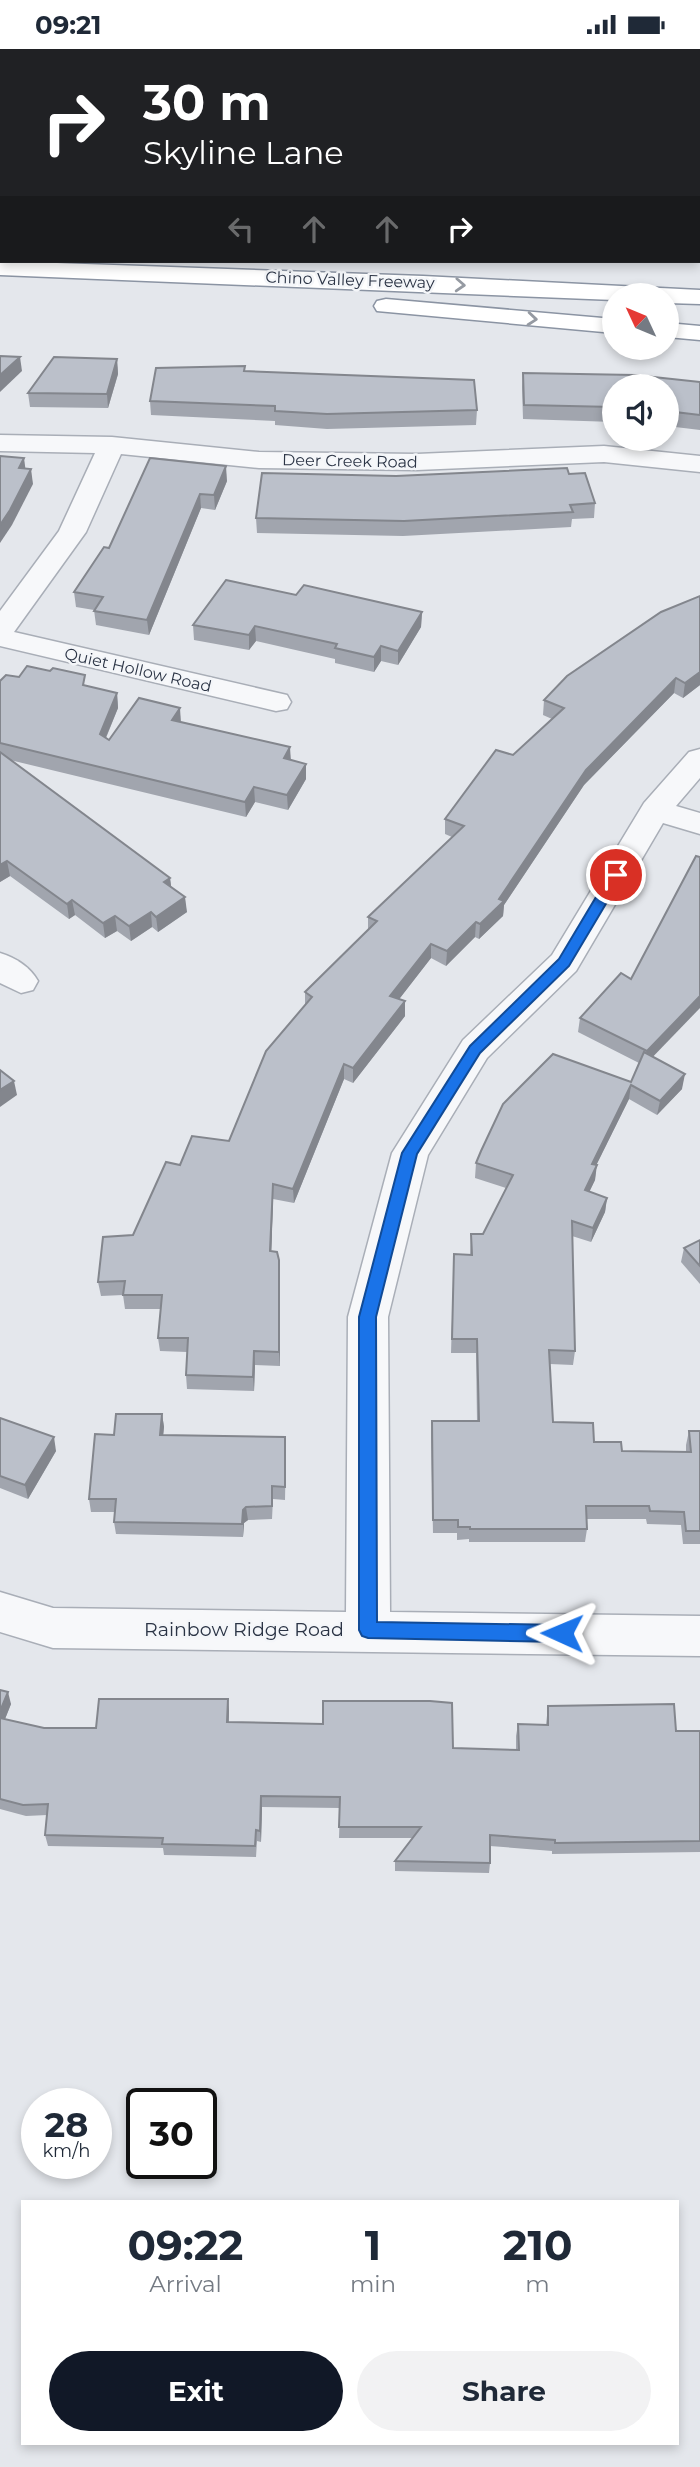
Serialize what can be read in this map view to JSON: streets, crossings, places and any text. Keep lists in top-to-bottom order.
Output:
{
  "streets": {
    "highway": ["Chino Valley Freeway"],
    "street": ["Deer Creek Road", "Quiet Hollow Road", "Rainbow Ridge Road"]
  },
  "north": "top left",
  "page": {
    "status": "09:21",
    "turn": ["30 m", "Skyline Lane"],
    "speed": "28 km/h",
    "limit": "30",
    "eta": [
      "09:22",
      "Arrival",
      "1",
      "min",
      "210",
      "m"
    ],
    "buttons": ["Exit", "Share"]
  }
}
